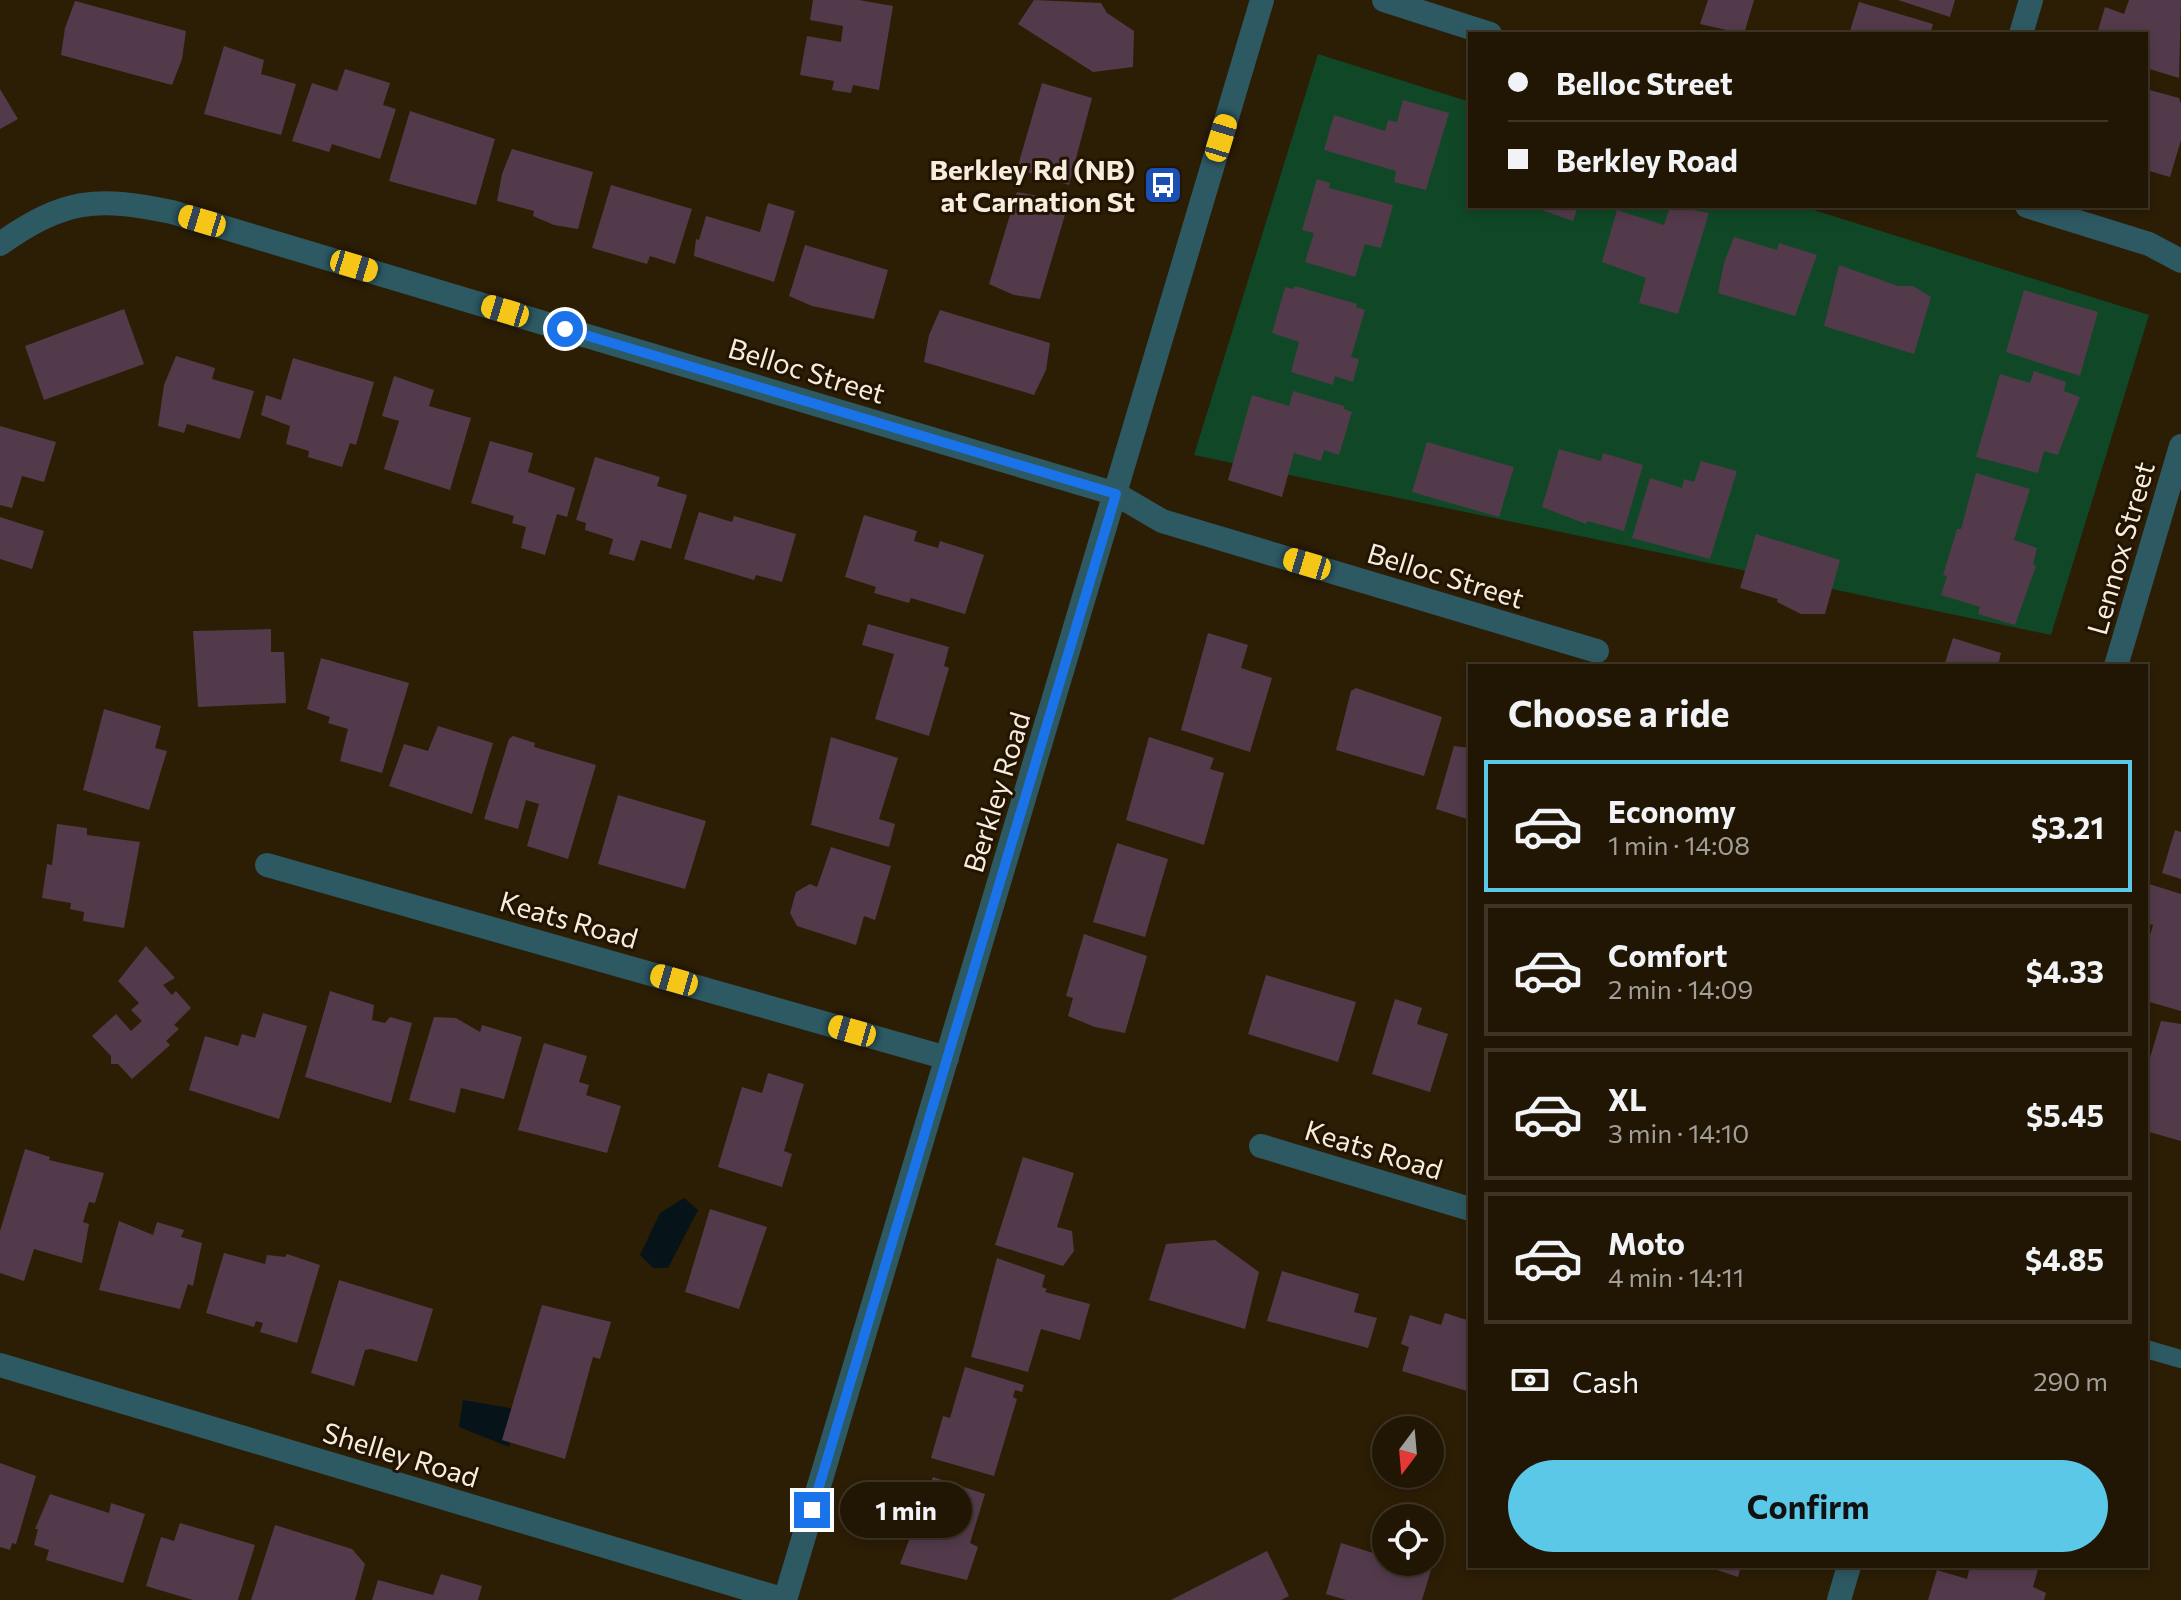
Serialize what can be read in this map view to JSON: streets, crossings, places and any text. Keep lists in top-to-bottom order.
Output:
{
  "streets": {
    "street": [
      "Belloc Street",
      "Lennox Street",
      "Berkley Road",
      "Keats Road",
      "Shelley Road"
    ]
  },
  "crossings": [
    ["Belloc Street", "Berkley Road"],
    ["Berkley Road", "Keats Road"],
    ["Berkley Road", "Shelley Road"]
  ],
  "places": {
    "bus stop": ["Berkley Rd (NB) at Carnation St"]
  },
  "north": "bottom",
  "page": {
    "banner": ["Belloc Street", "Berkley Road"],
    "heading": "Choose a ride",
    "list": [
      {
        "name": "Economy",
        "note": "1 min · 14:08",
        "value": "$3.21"
      },
      {
        "name": "Comfort",
        "note": "2 min · 14:09",
        "value": "$4.33"
      },
      {
        "name": "XL",
        "note": "3 min · 14:10",
        "value": "$5.45"
      },
      {
        "name": "Moto",
        "note": "4 min · 14:11",
        "value": "$4.85"
      }
    ],
    "pay": ["Cash", "290 m"],
    "buttons": "Confirm",
    "bubble": "1 min"
  }
}
